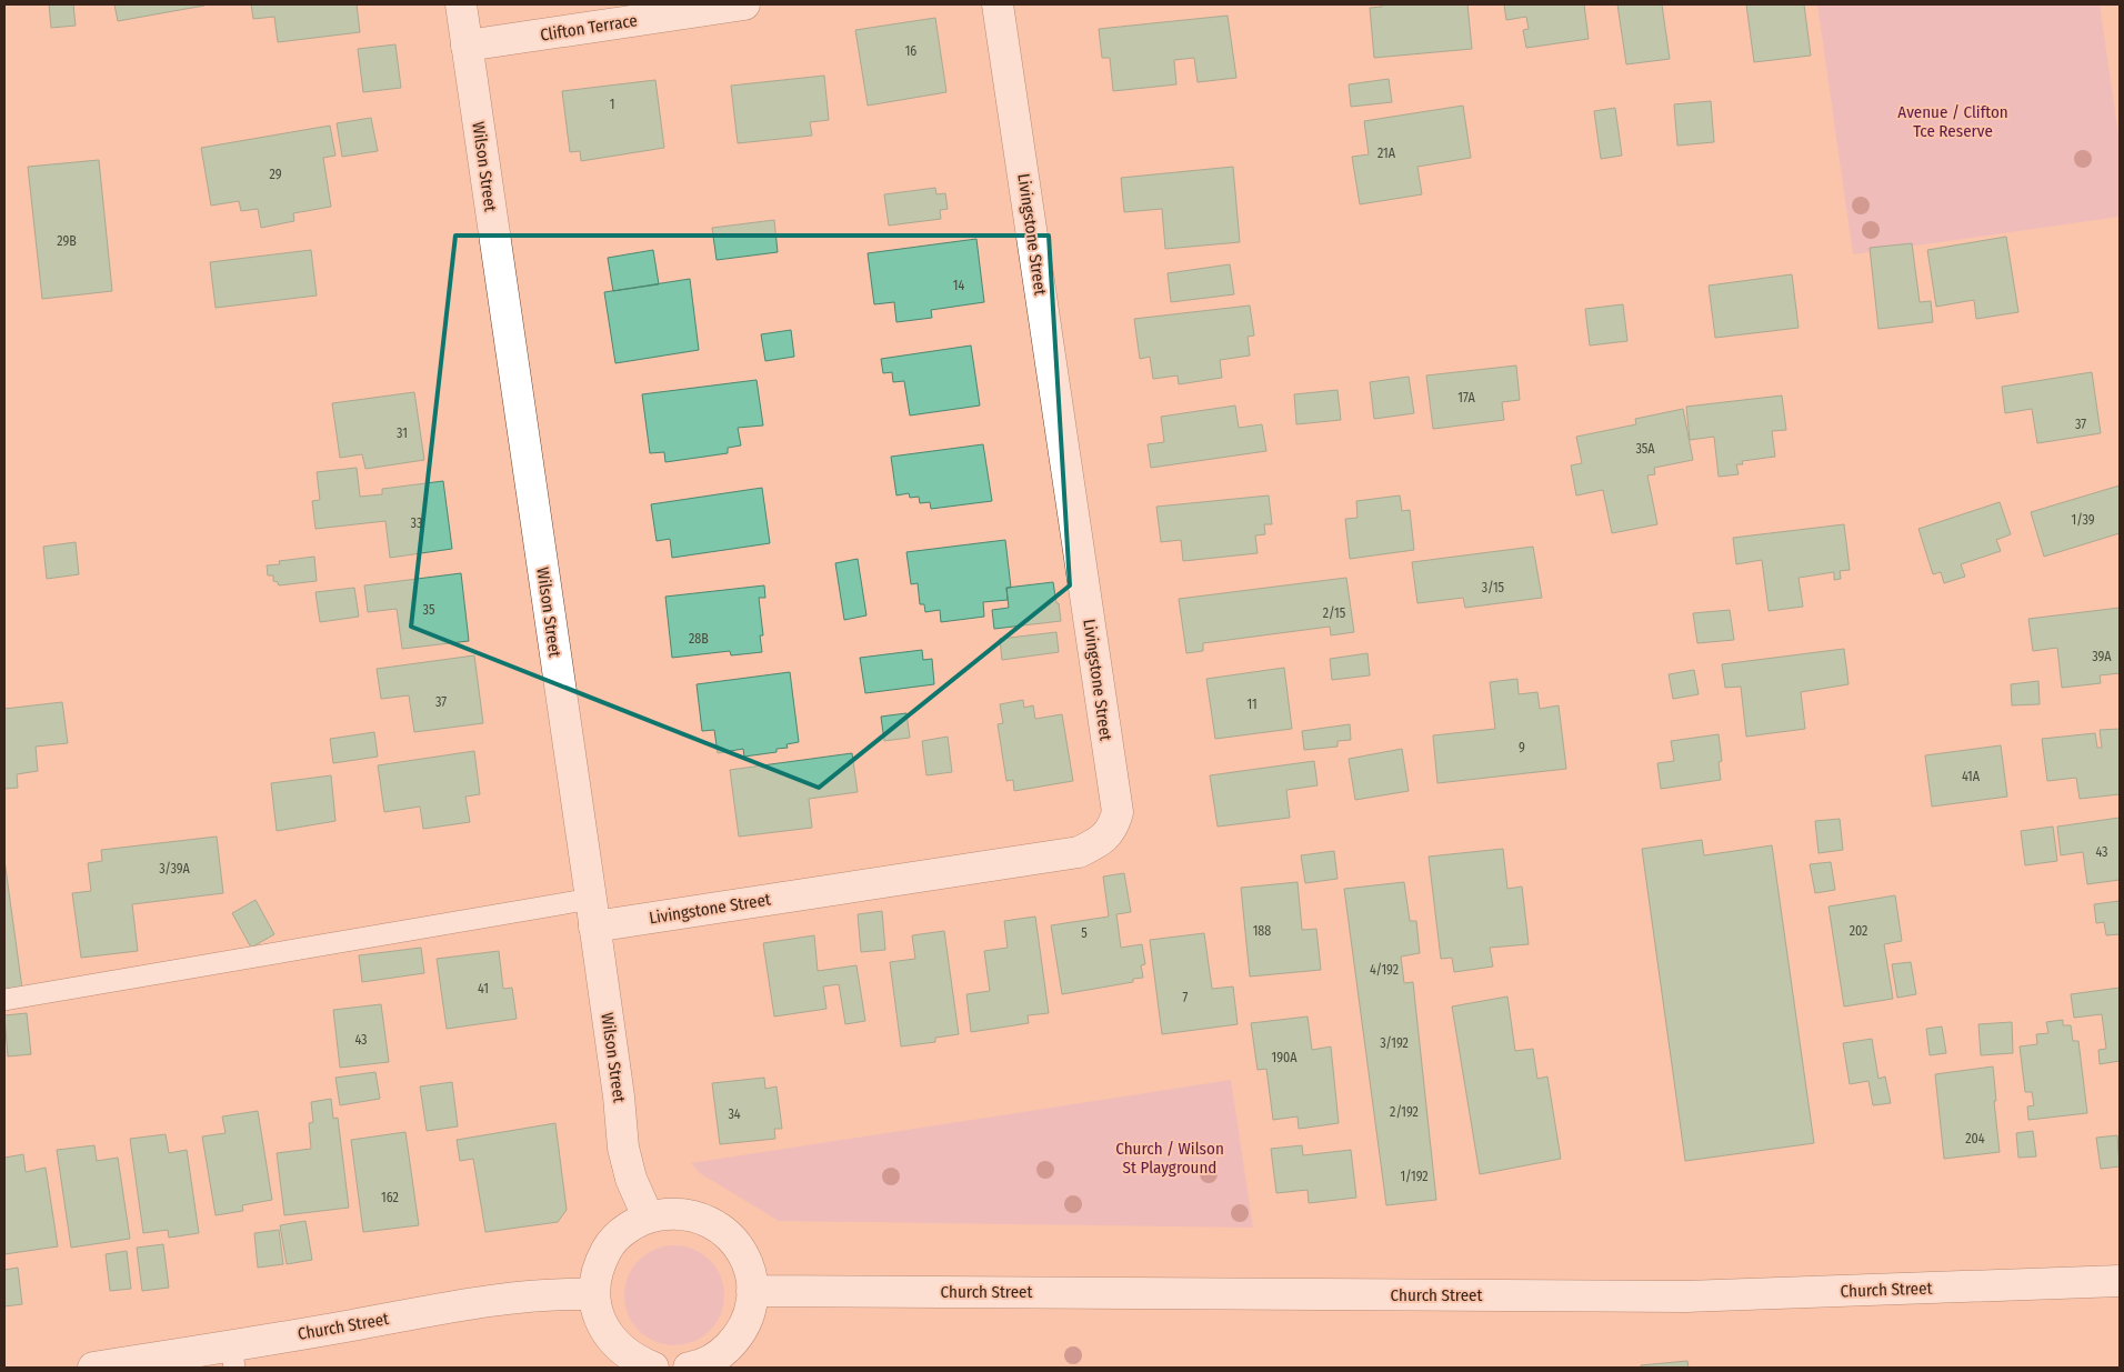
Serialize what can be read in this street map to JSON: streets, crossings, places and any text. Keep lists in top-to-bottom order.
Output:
{
  "streets": {
    "street": [
      "Clifton Terrace",
      "Wilson Street",
      "Livingstone Street",
      "Church Street"
    ]
  },
  "crossings": [
    ["Clifton Terrace", "Wilson Street"],
    ["Wilson Street", "Livingstone Street"]
  ],
  "parks": ["Avenue / Clifton Tce Reserve", "Church / Wilson St Playground"],
  "house_numbers": [
    "16",
    "1",
    "21A",
    "29",
    "29B",
    "14",
    "17A",
    "37",
    "31",
    "35A",
    "1/39",
    "33",
    "3/15",
    "35",
    "2/15",
    "28B",
    "39A",
    "37",
    "11",
    "9",
    "41A",
    "43",
    "3/39A",
    "188",
    "202",
    "5",
    "4/192",
    "41",
    "7",
    "43",
    "3/192",
    "190A",
    "2/192",
    "34",
    "204",
    "1/192",
    "162"
  ]
}
